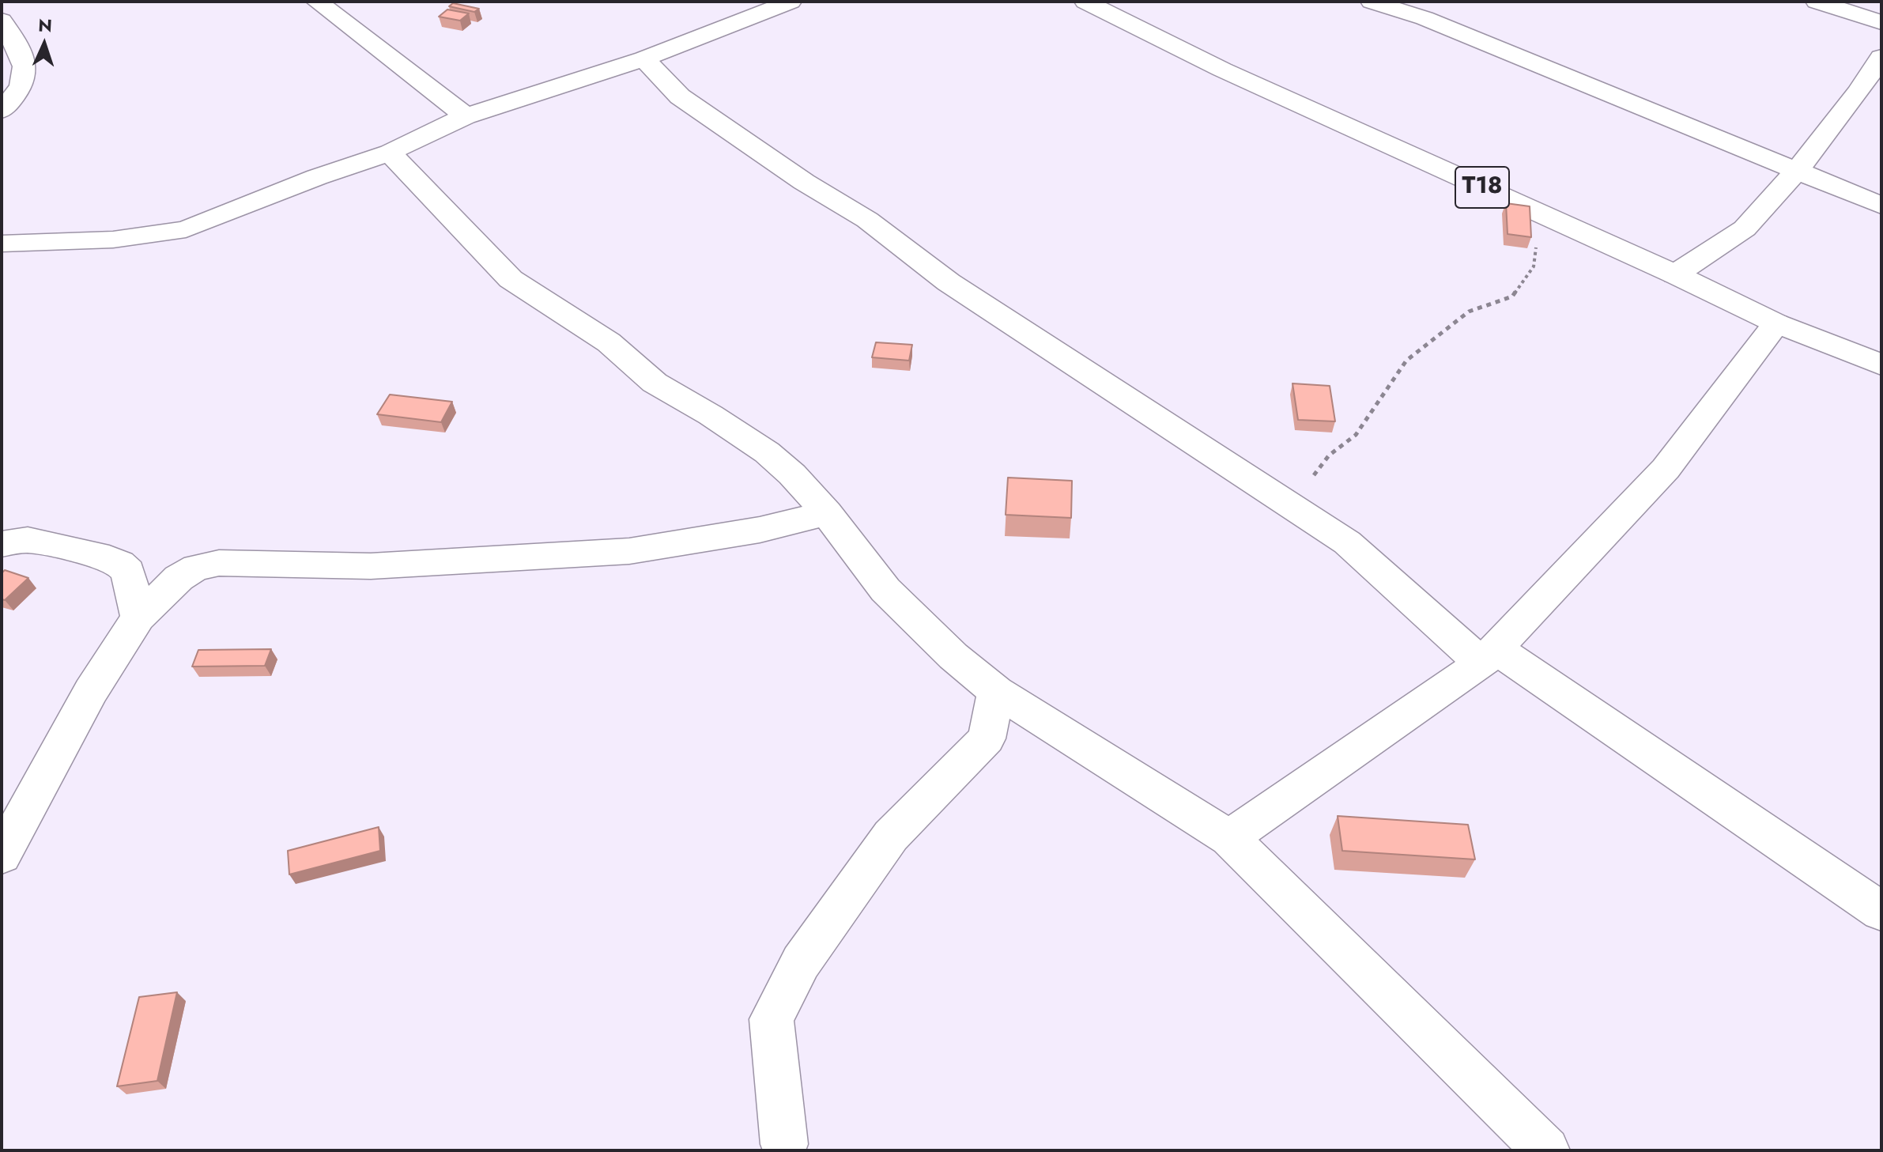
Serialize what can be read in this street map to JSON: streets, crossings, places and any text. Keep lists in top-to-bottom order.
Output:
{
  "streets": {
    "main road": ["T18"]
  },
  "north": "top"
}
